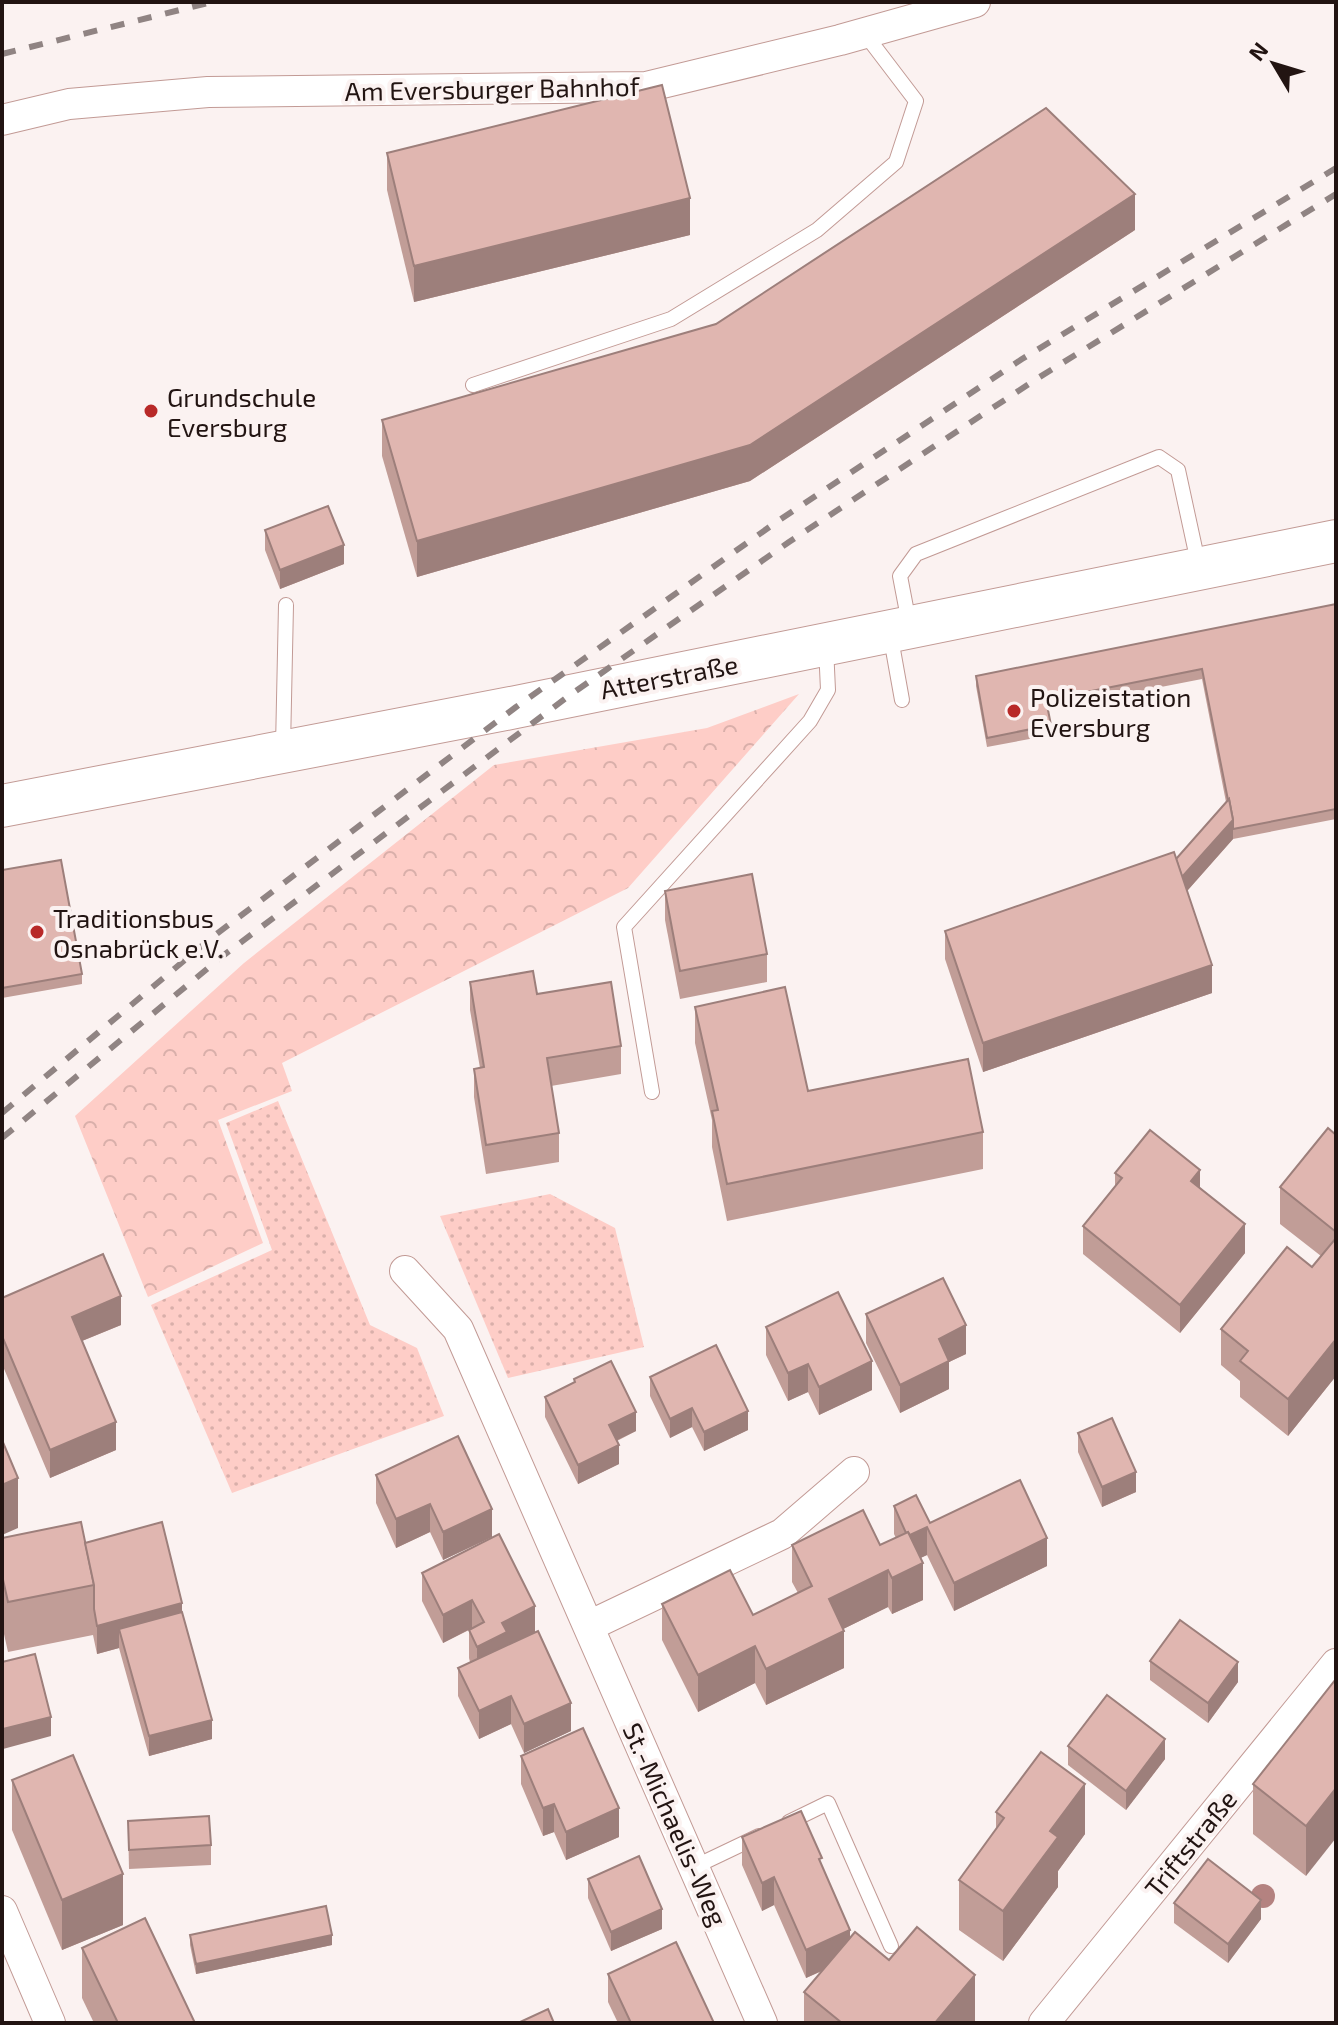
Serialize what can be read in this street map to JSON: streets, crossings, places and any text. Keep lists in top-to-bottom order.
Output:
{
  "streets": {
    "street": [
      "Am Eversburger Bahnhof",
      "Atterstraße",
      "St.-Michaelis-Weg",
      "Triftstraße"
    ]
  },
  "places": ["Grundschule Eversburg", "Polizeistation Eversburg", "Traditionsbus Osnabrück e.V."],
  "north": "top left"
}
